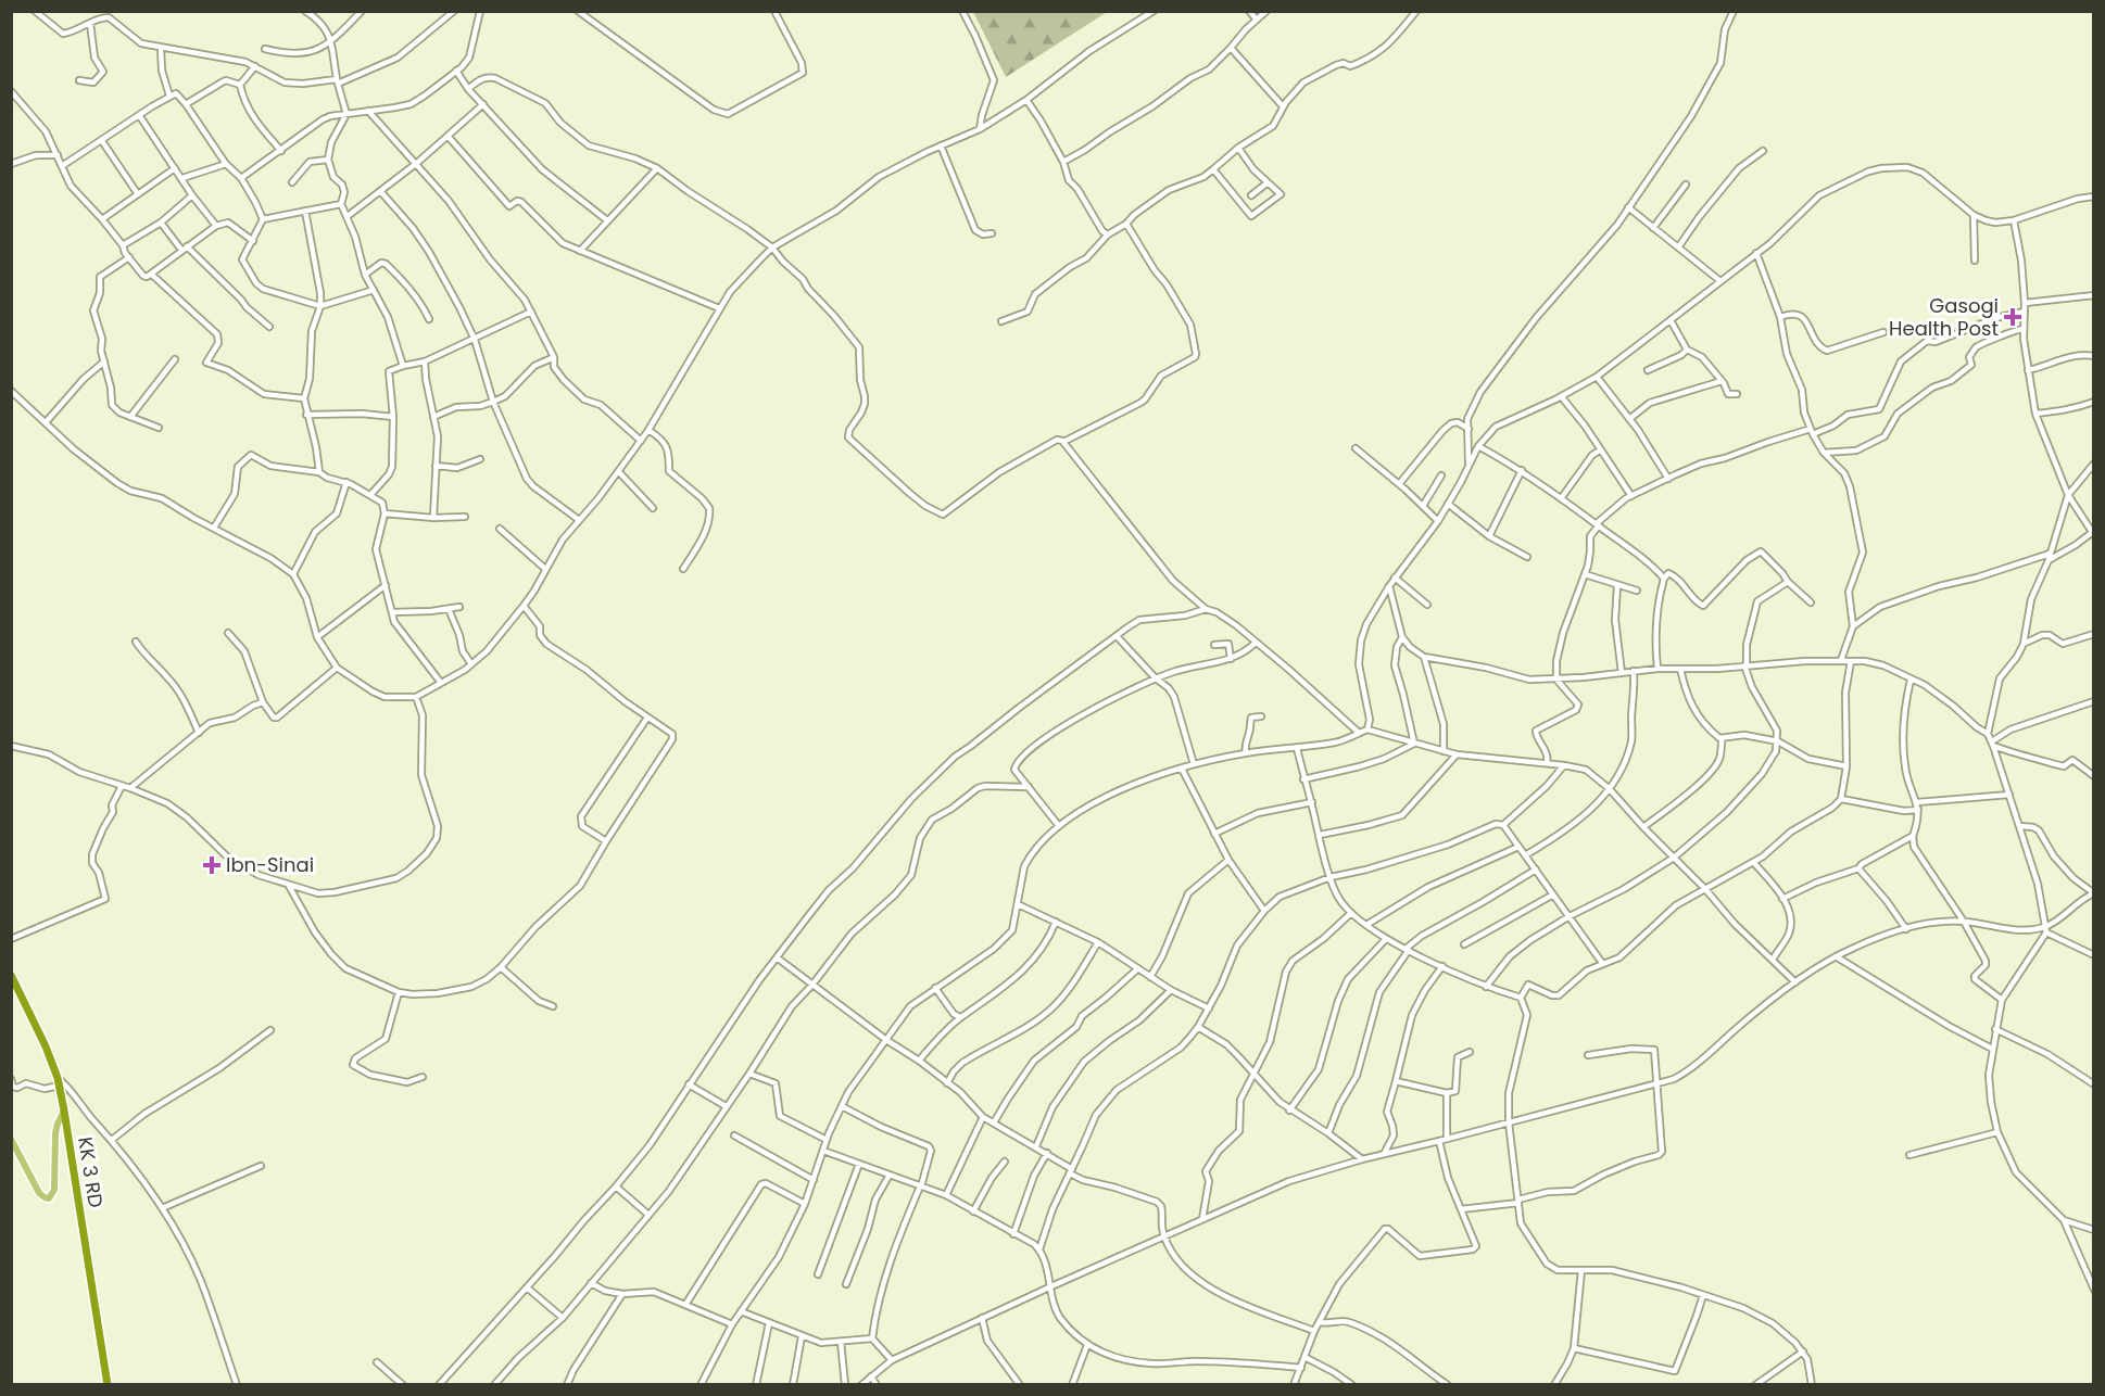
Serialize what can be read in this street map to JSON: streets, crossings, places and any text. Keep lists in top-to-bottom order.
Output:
{
  "streets": {
    "highway": ["KK 3 RD"]
  },
  "places": {
    "health": ["Gasogi Health Post", "Ibn-Sinai"]
  }
}
